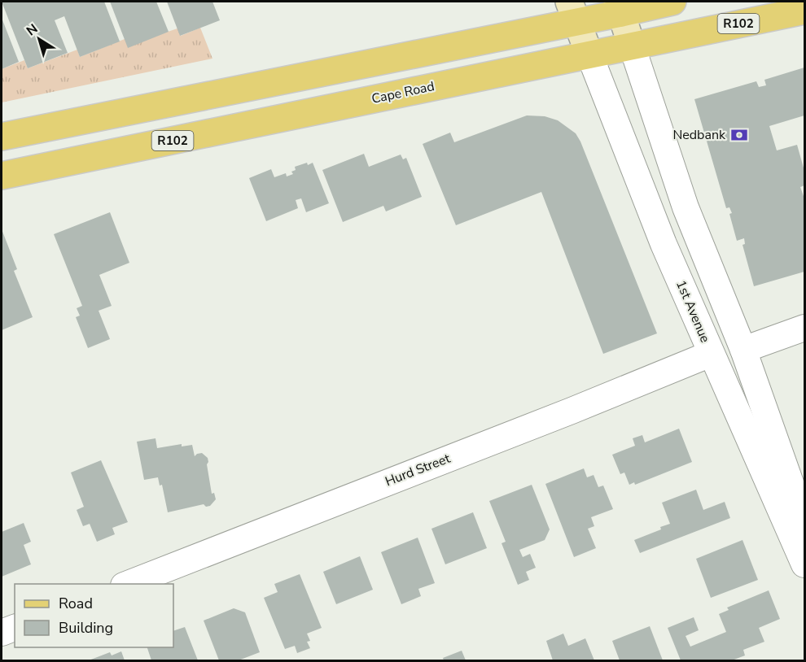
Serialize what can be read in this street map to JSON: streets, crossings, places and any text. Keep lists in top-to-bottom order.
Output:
{
  "streets": {
    "main road": ["R102", "Cape Road"],
    "street": ["1st Avenue", "Hurd Street"]
  },
  "crossings": [
    ["Cape Road", "1st Avenue"],
    ["1st Avenue", "Hurd Street"]
  ],
  "places": {
    "bank": ["Nedbank"]
  },
  "legend": ["Road", "Building"],
  "north": "top left"
}
